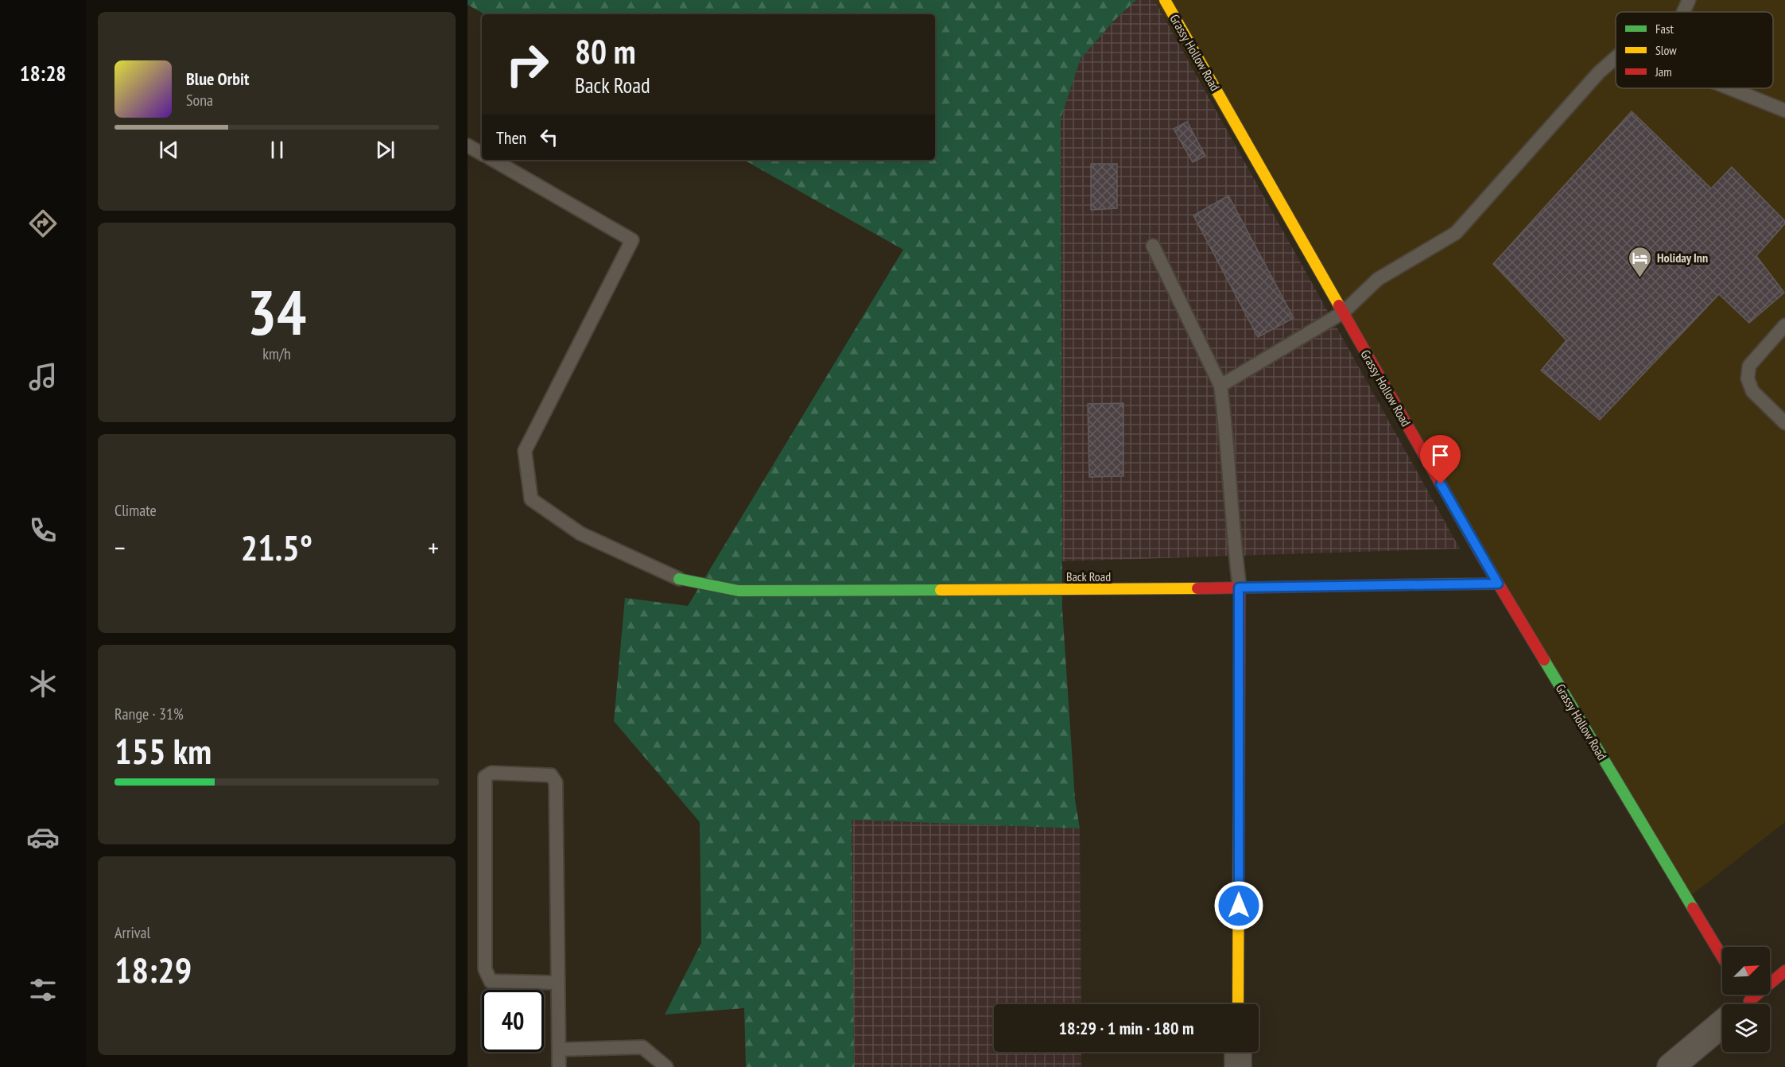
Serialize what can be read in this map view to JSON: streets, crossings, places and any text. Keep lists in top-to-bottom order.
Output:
{
  "streets": {
    "main road": ["Grassy Hollow Road", "Back Road"]
  },
  "crossings": [
    ["Grassy Hollow Road", "Back Road"]
  ],
  "places": {
    "hotel": ["Holiday Inn"]
  },
  "legend": ["Fast", "Slow", "Jam"],
  "north": "top right",
  "page": {
    "tabs": "18:28",
    "turn": ["80 m", "Back Road"],
    "song": ["Blue Orbit", "Sona"],
    "then": "Then",
    "tile": [
      ["34", "km/h"],
      "Climate",
      ["Range · 31%", "155 km"],
      ["Arrival", "18:29"]
    ],
    "heat": ["−", "21.5°", "+"],
    "limit": "40",
    "trip": "18:29 · 1 min · 180 m"
  }
}
